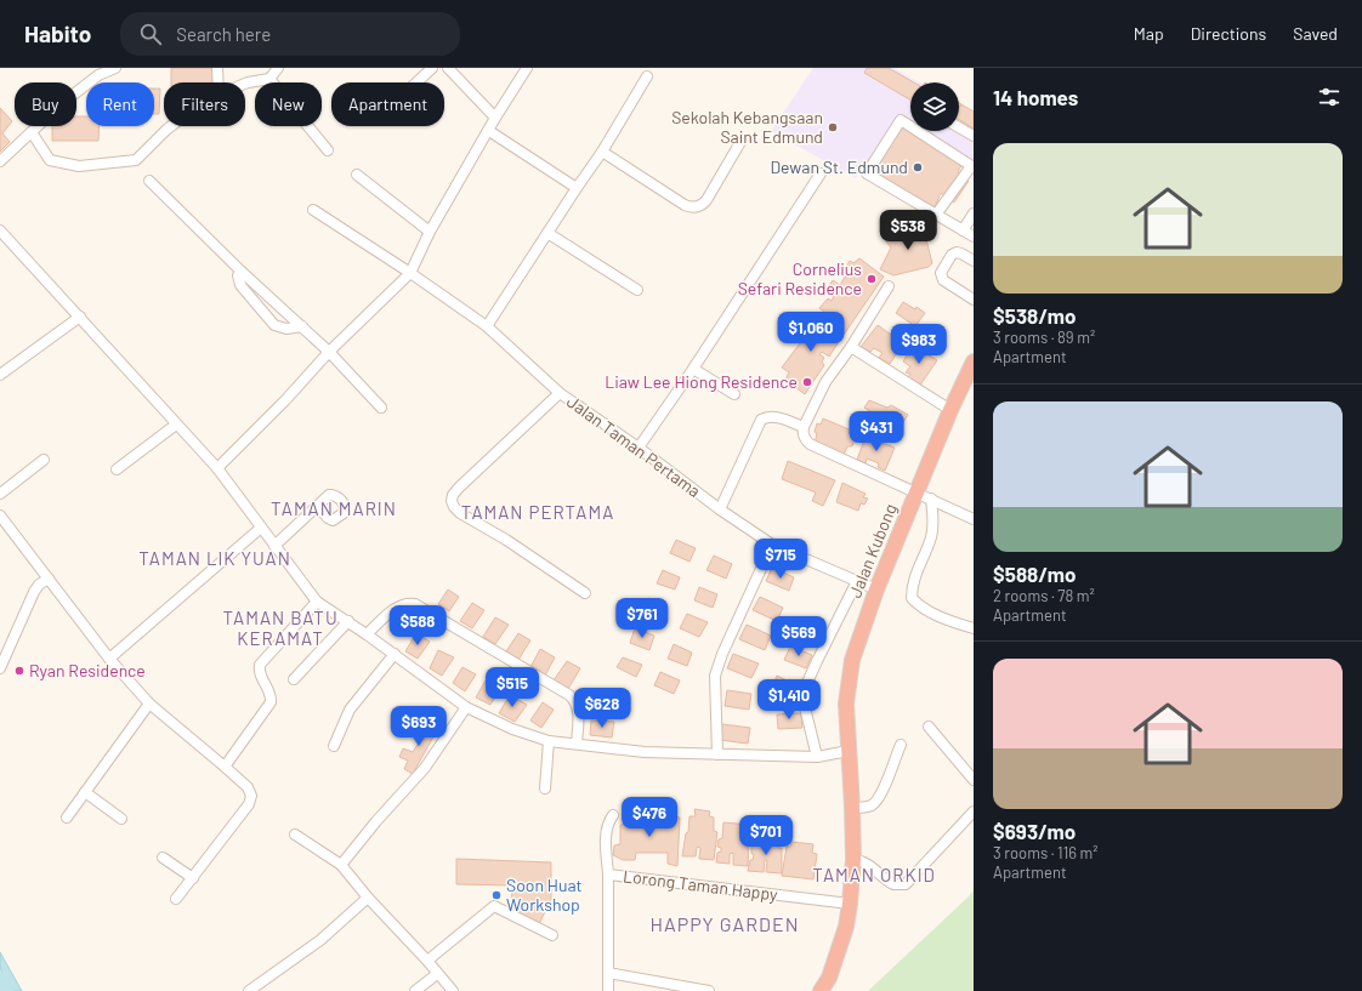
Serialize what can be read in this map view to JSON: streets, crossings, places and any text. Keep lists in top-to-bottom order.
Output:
{
  "streets": {
    "highway": ["Jalan Kubong"],
    "street": ["Jalan Taman Pertama", "Lorong Taman Happy"]
  },
  "crossings": [
    ["Jalan Taman Pertama", "Jalan Kubong"],
    ["Jalan Kubong", "Lorong Taman Happy"]
  ],
  "districts": [
    "TAMAN MARIN",
    "TAMAN PERTAMA",
    "TAMAN LIK YUAN",
    "TAMAN BATU KERAMAT",
    "TAMAN ORKID",
    "HAPPY GARDEN"
  ],
  "places": [
    "Sekolah Kebangsaan Saint Edmund",
    "Dewan St. Edmund",
    "Cornelius Sefari Residence",
    "Liaw Lee Hiong Residence",
    "Ryan Residence",
    "Soon Huat Workshop"
  ],
  "page": {
    "header": "Habito",
    "search": "Search here",
    "nav": ["Map", "Directions", "Saved"],
    "heading": "14 homes",
    "chip": [
      "Buy",
      "Rent",
      "Filters",
      "New",
      "Apartment"
    ],
    "list": [
      {
        "name": "$538/mo",
        "note": "3 rooms · 89 m² · Apartment"
      },
      {
        "name": "$588/mo",
        "note": "2 rooms · 78 m² · Apartment"
      },
      {
        "name": "$693/mo",
        "note": "3 rooms · 116 m² · Apartment"
      }
    ],
    "price": [
      "$538",
      "$1,060",
      "$983",
      "$431",
      "$715",
      "$761",
      "$588",
      "$569",
      "$515",
      "$1,410",
      "$628",
      "$693",
      "$476",
      "$701"
    ]
  }
}
